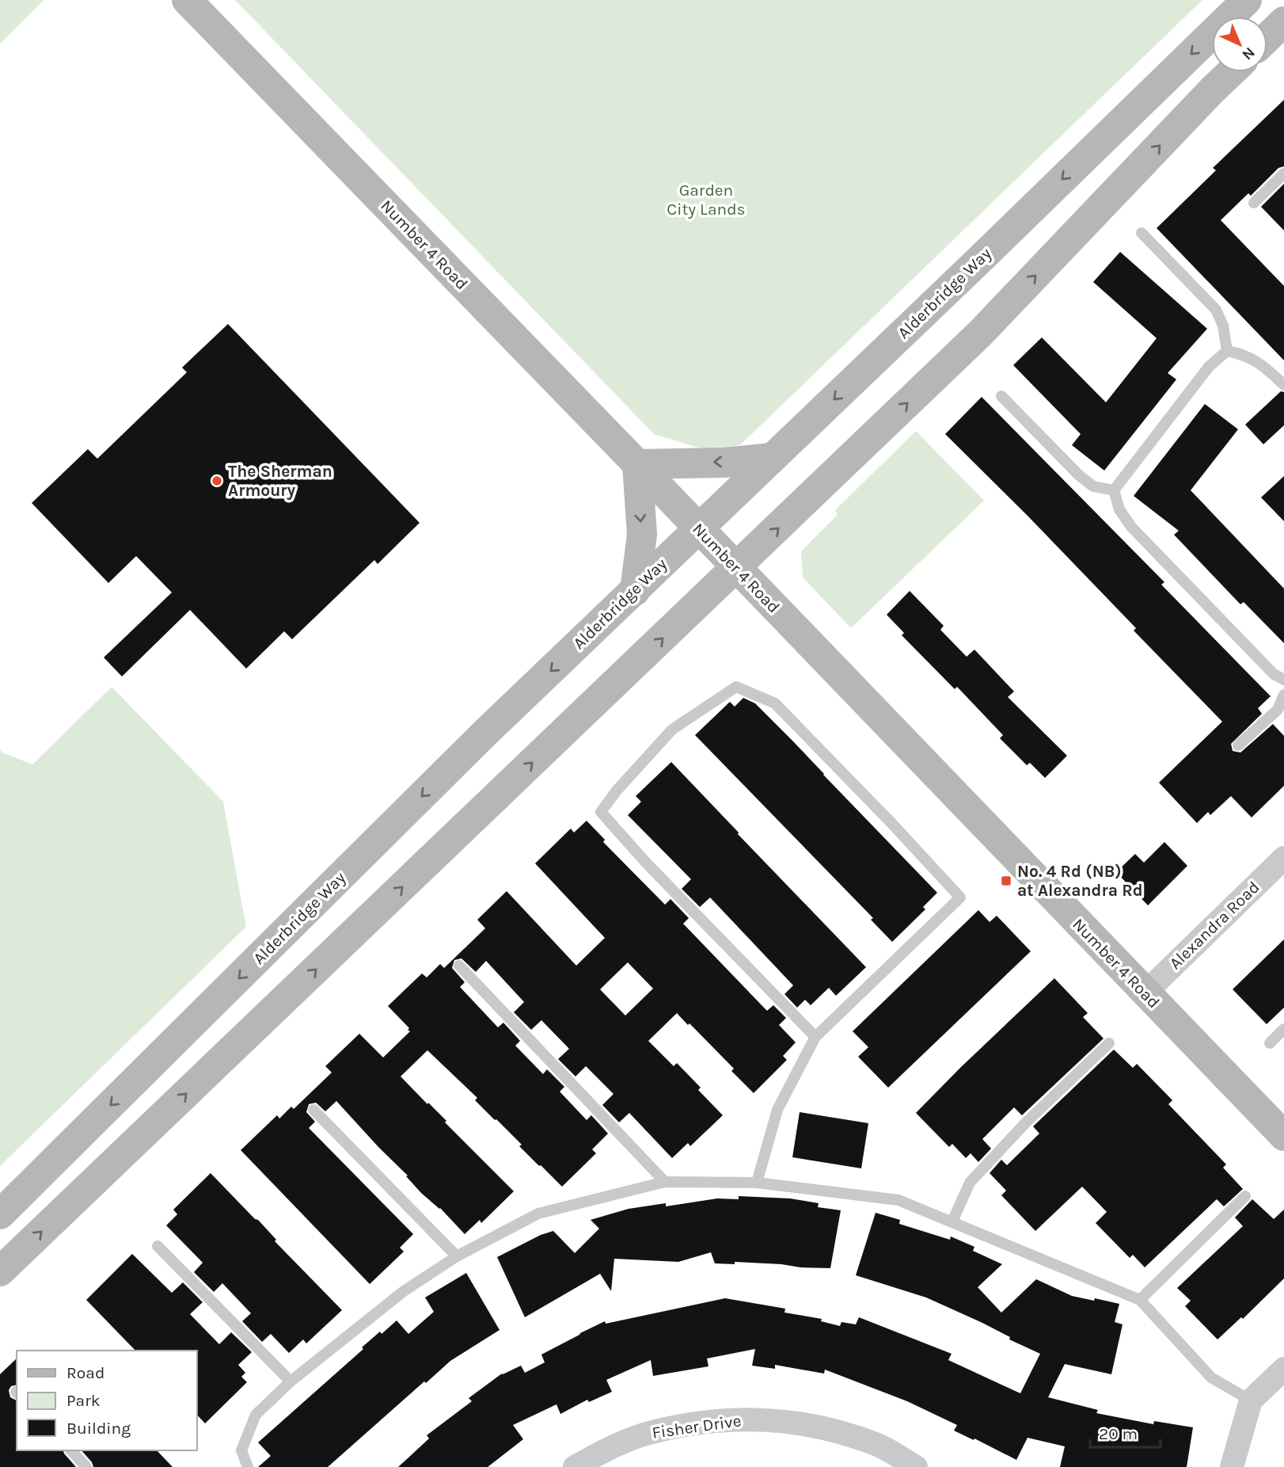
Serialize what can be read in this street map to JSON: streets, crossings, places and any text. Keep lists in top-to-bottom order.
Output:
{
  "streets": {
    "main road": ["Number 4 Road", "Alderbridge Way"],
    "street": ["Alexandra Road", "Fisher Drive"]
  },
  "crossings": [
    ["Number 4 Road", "Alderbridge Way"],
    ["Number 4 Road", "Alexandra Road"]
  ],
  "parks": ["Garden City Lands"],
  "places": {
    "other": ["The Sherman Armoury"],
    "transit": ["No. 4 Rd (NB) at Alexandra Rd"]
  },
  "legend": ["Road", "Park", "Building"],
  "scale_bar": "20 m",
  "north": "bottom right"
}
